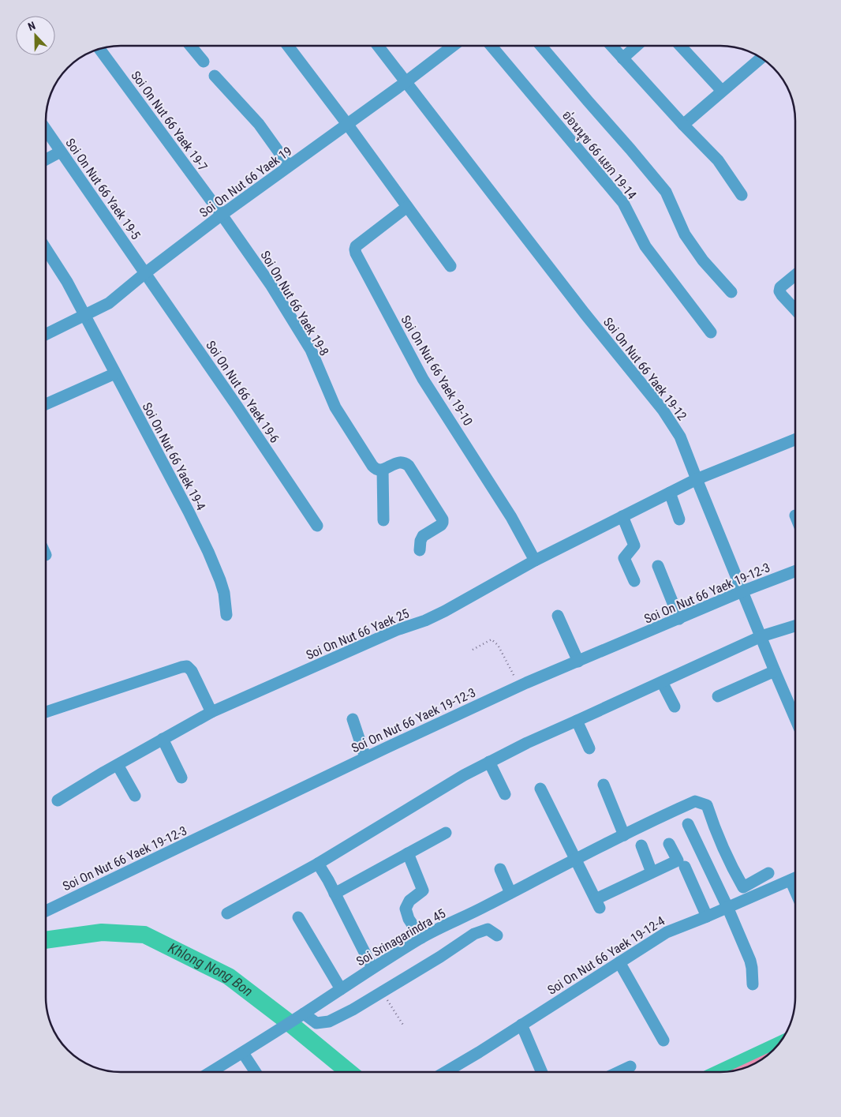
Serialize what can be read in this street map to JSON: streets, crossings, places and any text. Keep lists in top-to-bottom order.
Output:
{
  "streets": {
    "street": [
      "Soi On Nut 66 Yaek 19-7",
      "อ่อนนุช 66 แยก 19-14",
      "Soi On Nut 66 Yaek 19",
      "Soi On Nut 66 Yaek 19-5",
      "Soi On Nut 66 Yaek 19-8",
      "Soi On Nut 66 Yaek 19-12",
      "Soi On Nut 66 Yaek 19-10",
      "Soi On Nut 66 Yaek 19-6",
      "Soi On Nut 66 Yaek 19-4",
      "Soi On Nut 66 Yaek 19-12-3",
      "Soi On Nut 66 Yaek 25",
      "Soi Srinagarindra 45",
      "Soi On Nut 66 Yaek 19-12-4"
    ]
  },
  "crossings": [
    ["Soi On Nut 66 Yaek 19-7", "Soi On Nut 66 Yaek 19"],
    ["Soi On Nut 66 Yaek 19-7", "Soi On Nut 66 Yaek 19-8"],
    ["Soi On Nut 66 Yaek 19", "Soi On Nut 66 Yaek 19-5"],
    ["Soi On Nut 66 Yaek 19", "Soi On Nut 66 Yaek 19-8"],
    ["Soi On Nut 66 Yaek 19", "Soi On Nut 66 Yaek 19-12"],
    ["Soi On Nut 66 Yaek 19", "Soi On Nut 66 Yaek 19-6"],
    ["Soi On Nut 66 Yaek 19", "Soi On Nut 66 Yaek 19-4"],
    ["Soi On Nut 66 Yaek 19-5", "Soi On Nut 66 Yaek 19-6"],
    ["Soi On Nut 66 Yaek 19-12", "Soi On Nut 66 Yaek 19-12-3"],
    ["Soi On Nut 66 Yaek 19-12", "Soi On Nut 66 Yaek 25"],
    ["Soi On Nut 66 Yaek 19-10", "Soi On Nut 66 Yaek 25"]
  ],
  "water": ["Khlong Nong Bon"],
  "north": "top"
}
